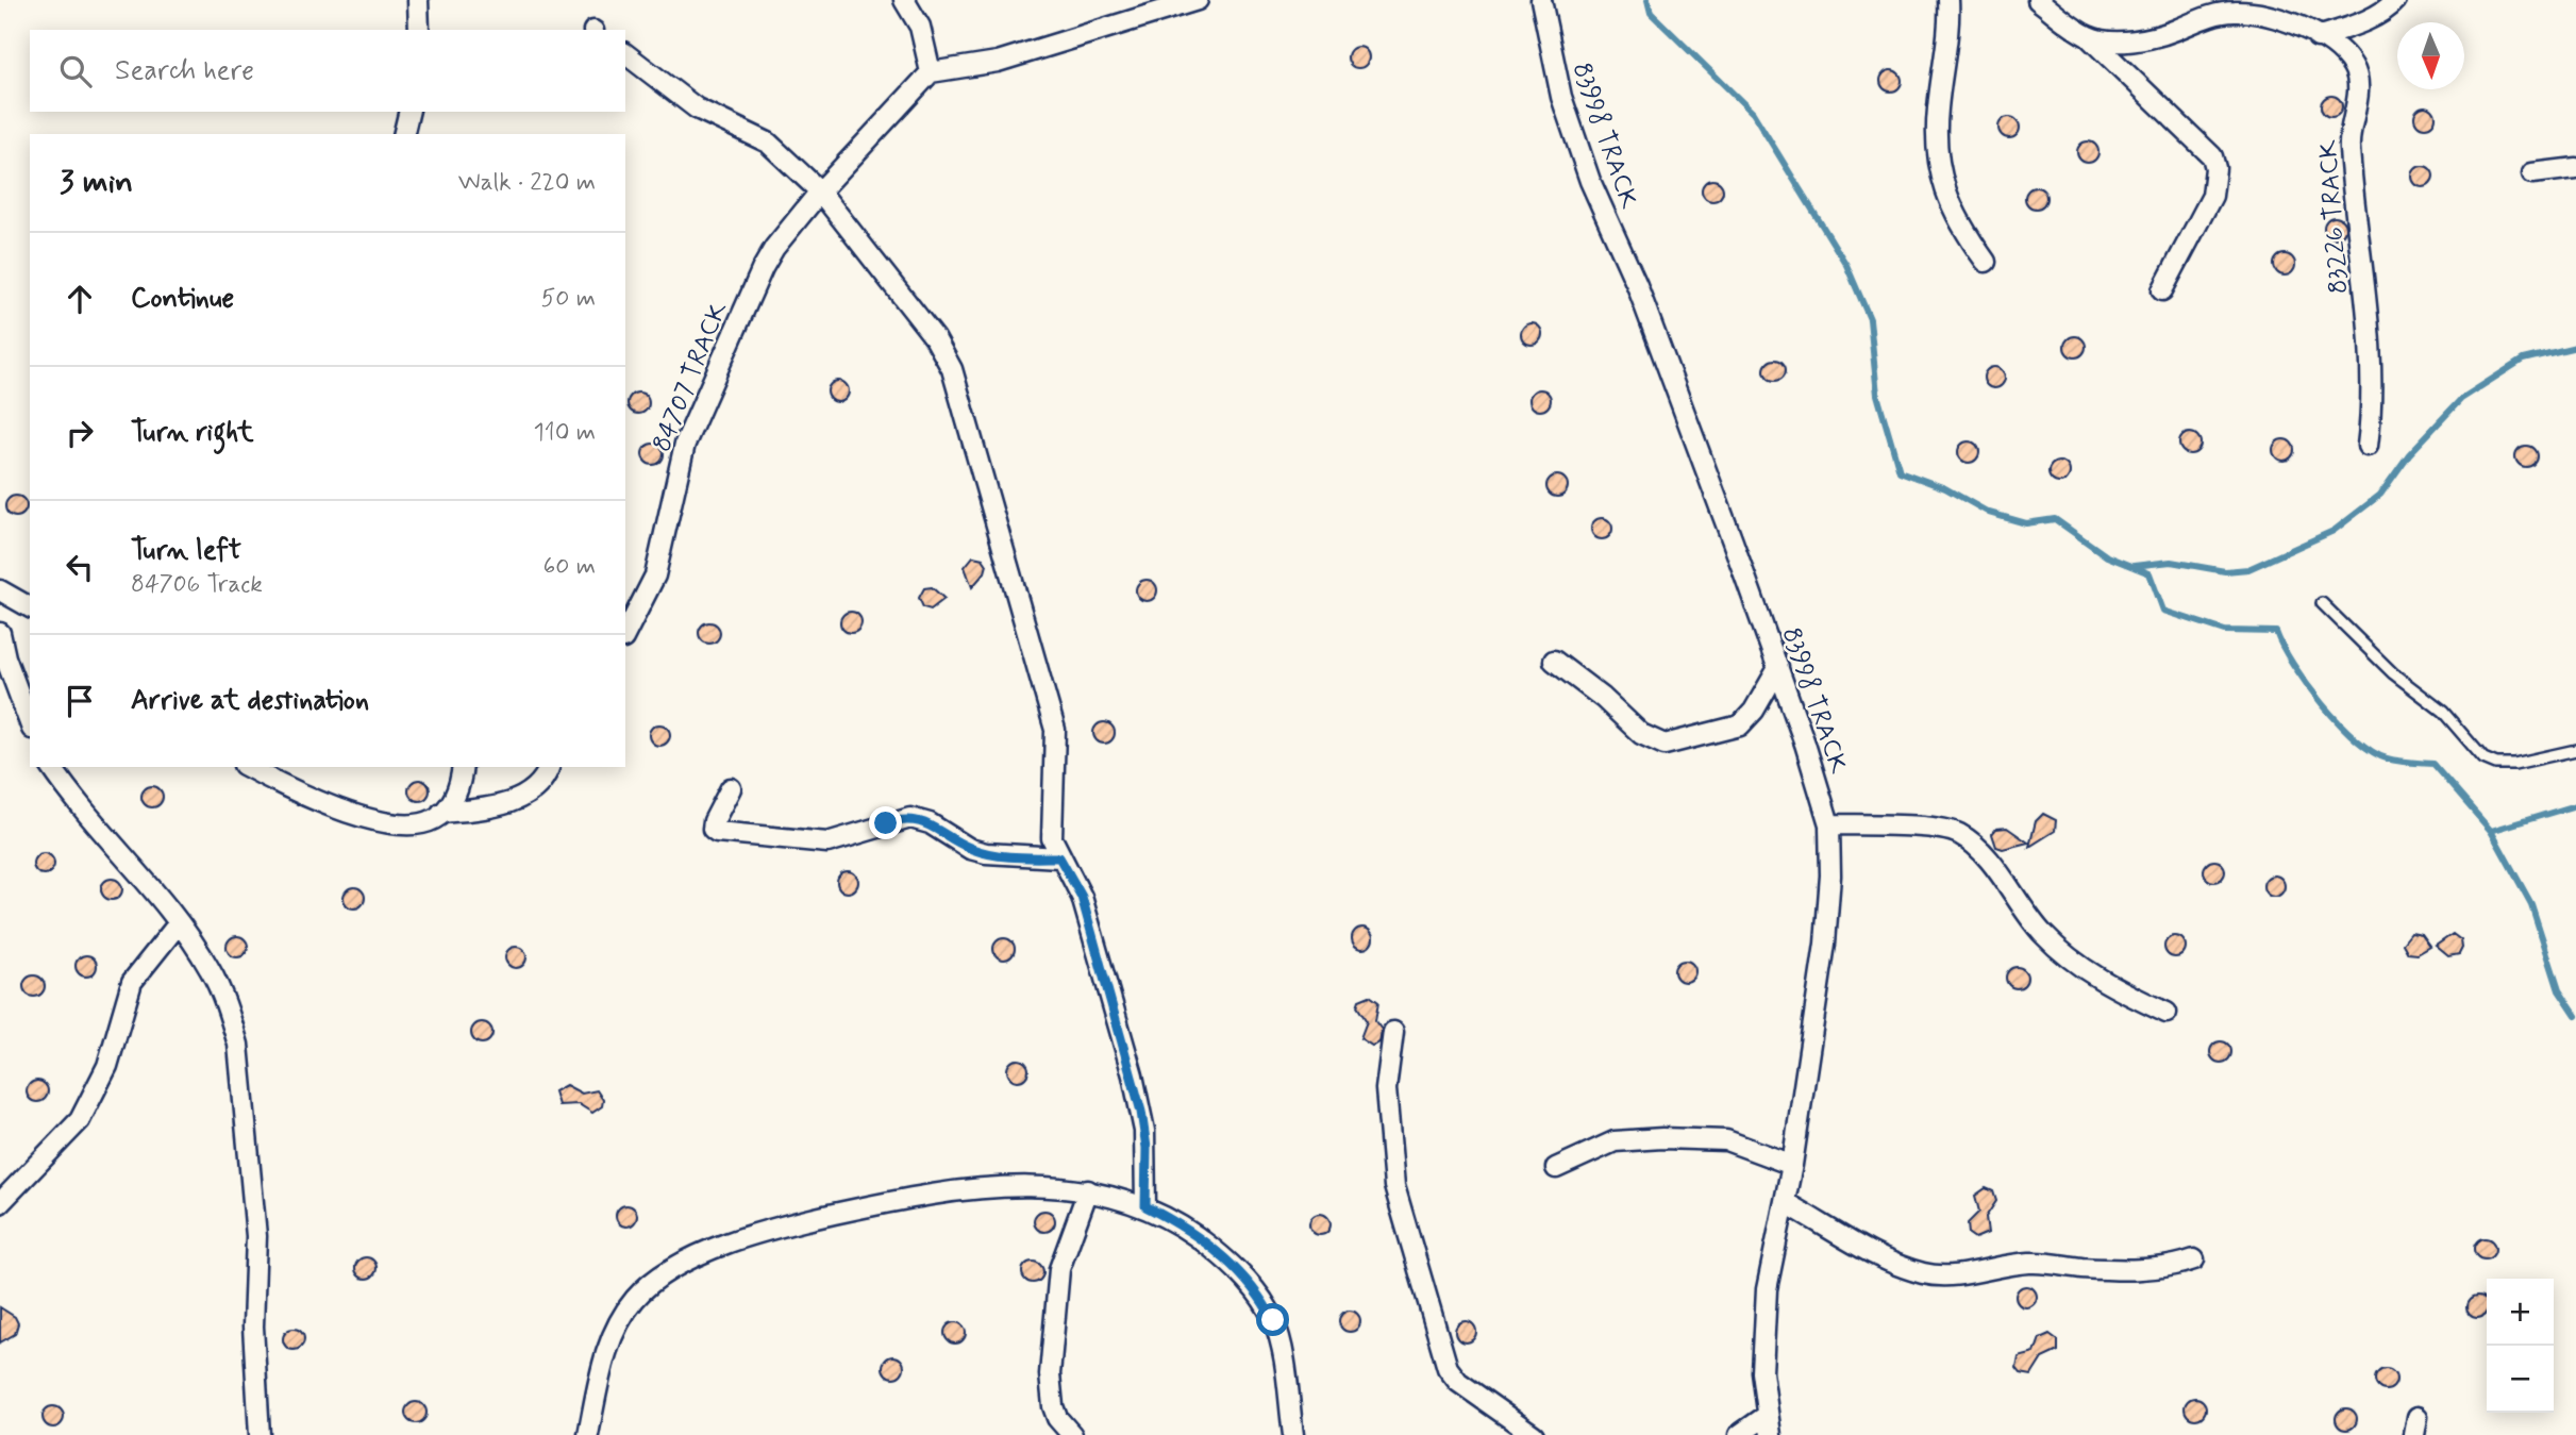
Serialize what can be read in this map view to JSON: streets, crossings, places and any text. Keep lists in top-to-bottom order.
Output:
{
  "streets": {
    "street": ["83998 TRACK", "83226 TRACK", "84707 TRACK"]
  },
  "north": "bottom",
  "page": {
    "search": "Search here",
    "heading": ["3 min", "Walk · 220 m"],
    "list": [
      ["Continue", "50 m"],
      ["Turn right", "110 m"],
      ["Turn left", "84706 Track", "60 m"],
      "Arrive at destination"
    ],
    "map_buttons": ["+", "−"]
  }
}
